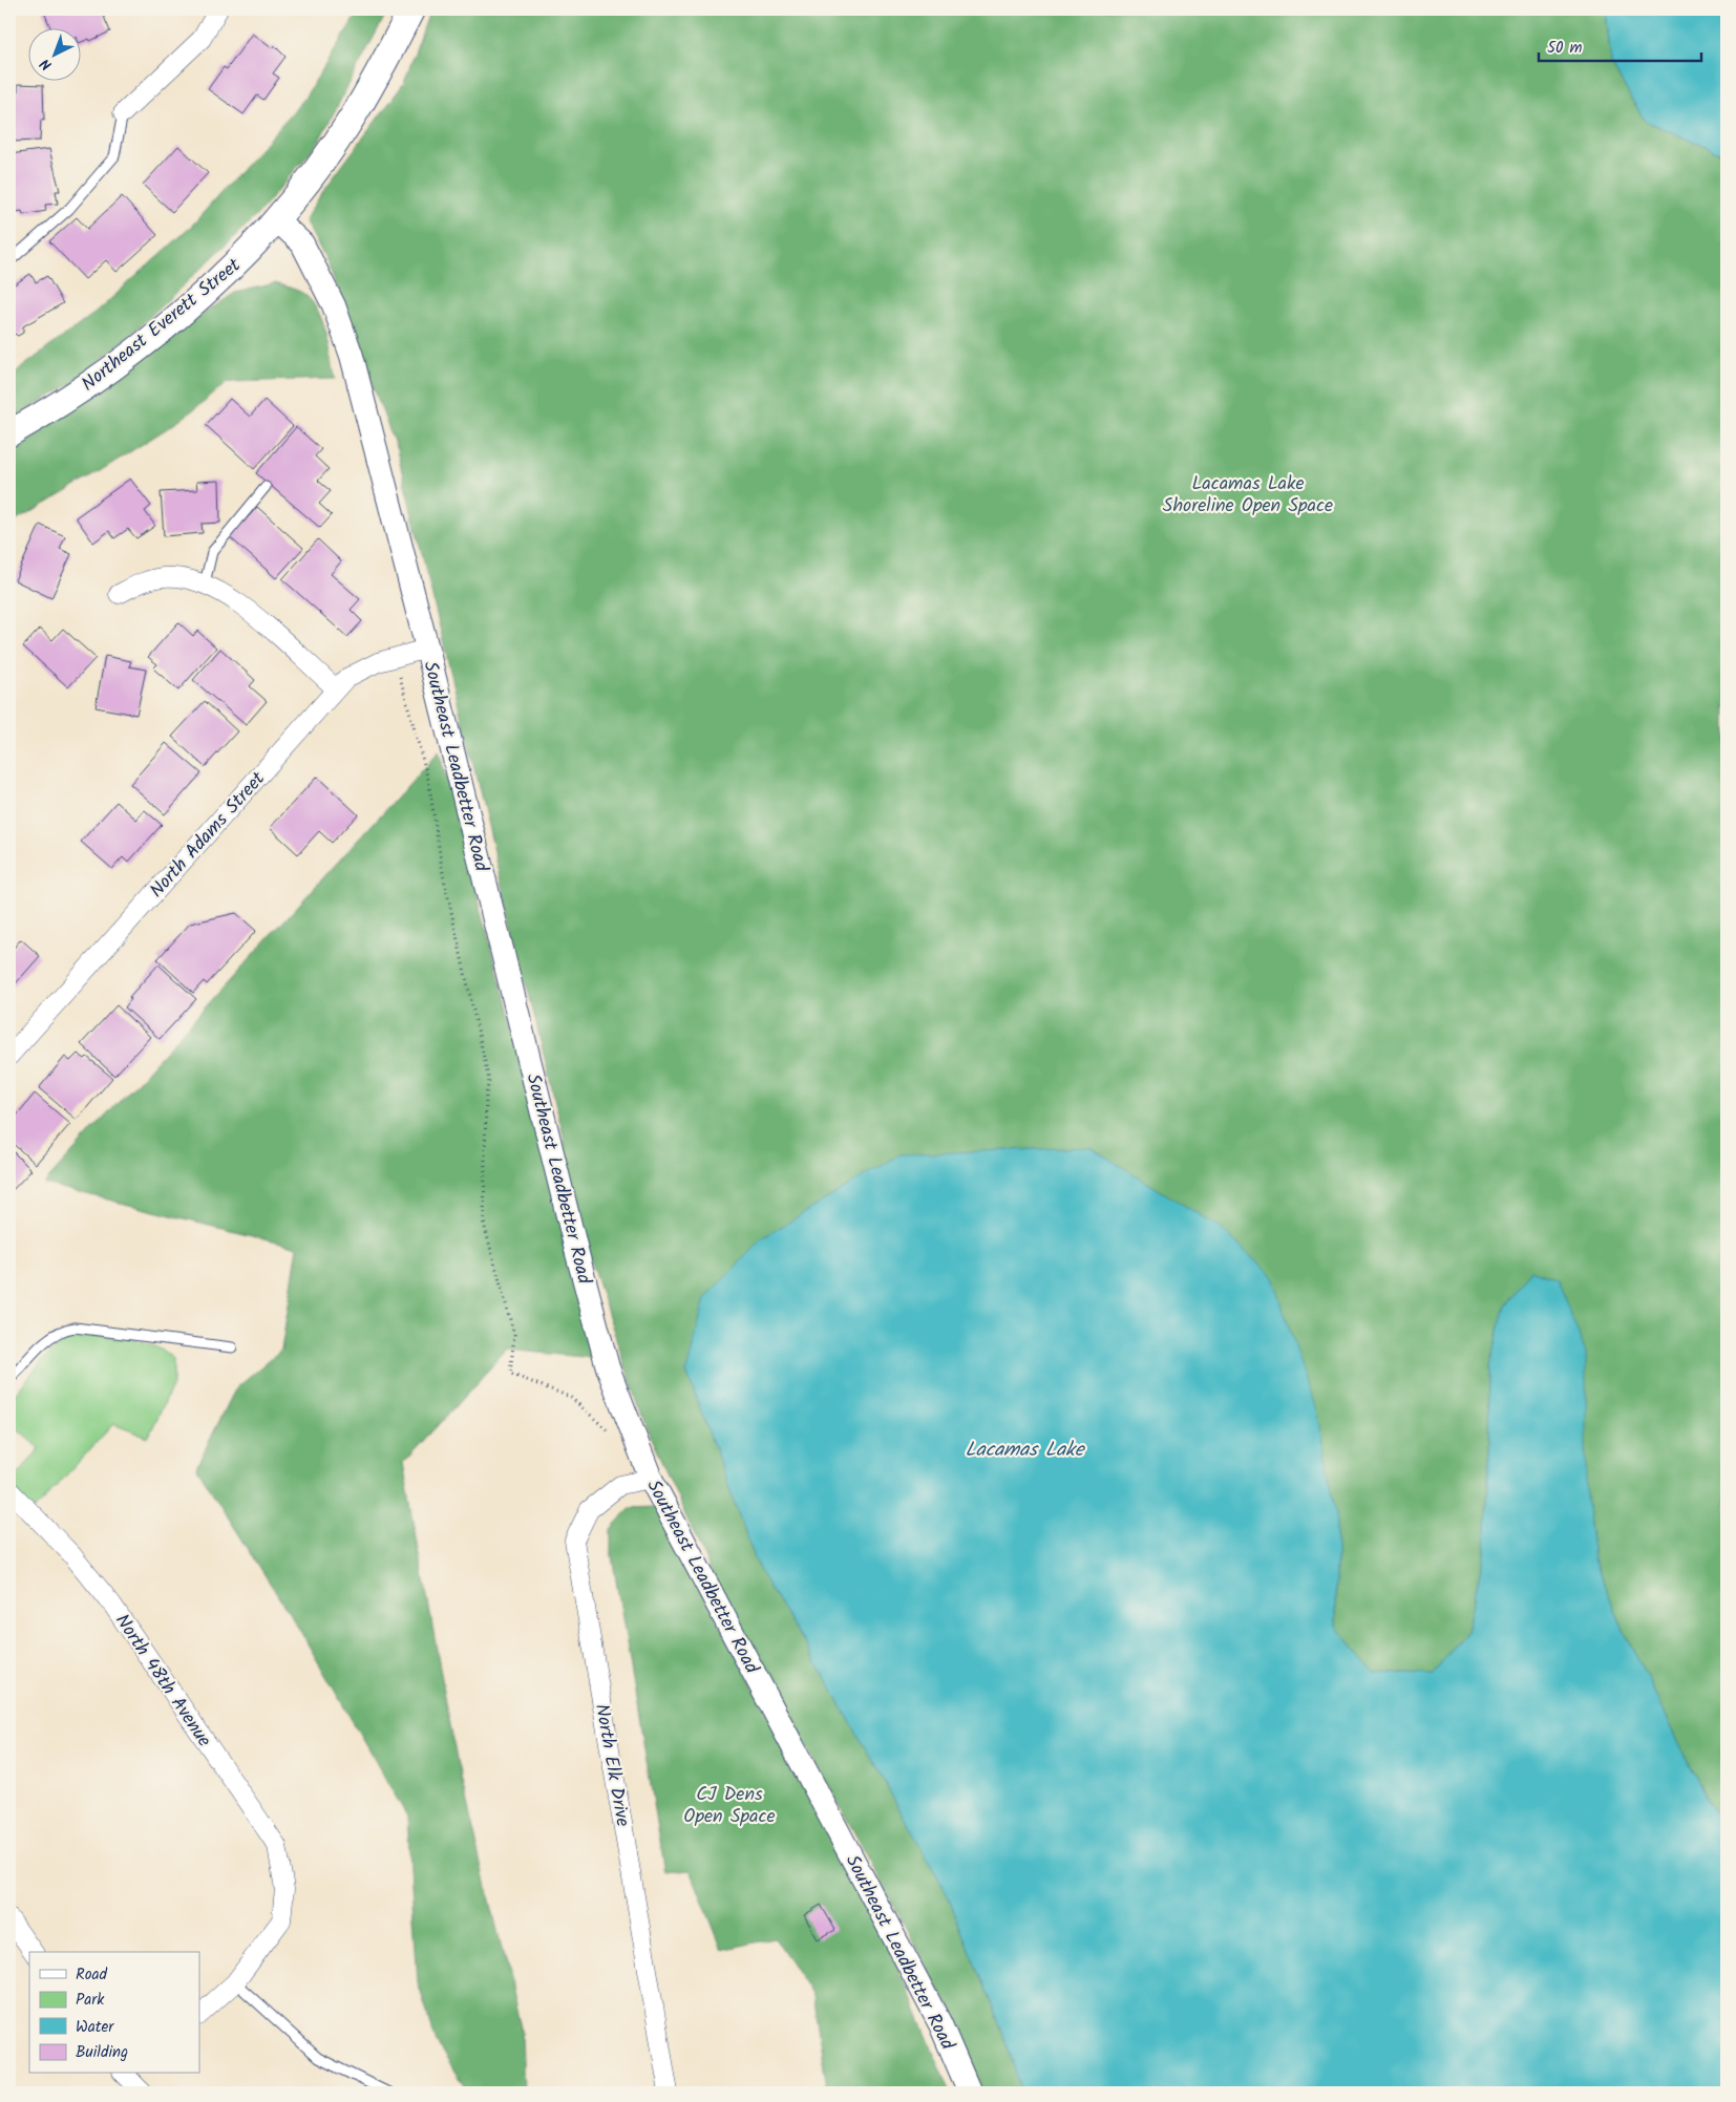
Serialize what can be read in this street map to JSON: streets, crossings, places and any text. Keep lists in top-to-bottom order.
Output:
{
  "streets": {
    "main road": ["Northeast Everett Street"],
    "street": [
      "Southeast Leadbetter Road",
      "North Adams Street",
      "North 48th Avenue",
      "North Elk Drive"
    ]
  },
  "crossings": [
    ["Northeast Everett Street", "Southeast Leadbetter Road"],
    ["Southeast Leadbetter Road", "North Adams Street"],
    ["Southeast Leadbetter Road", "North Elk Drive"]
  ],
  "water": ["Lacamas Lake"],
  "parks": ["Lacamas Lake Shoreline Open Space", "CJ Dens Open Space"],
  "legend": [
    "Road",
    "Park",
    "Water",
    "Building"
  ],
  "scale_bar": "50 m",
  "north": "bottom left"
}
